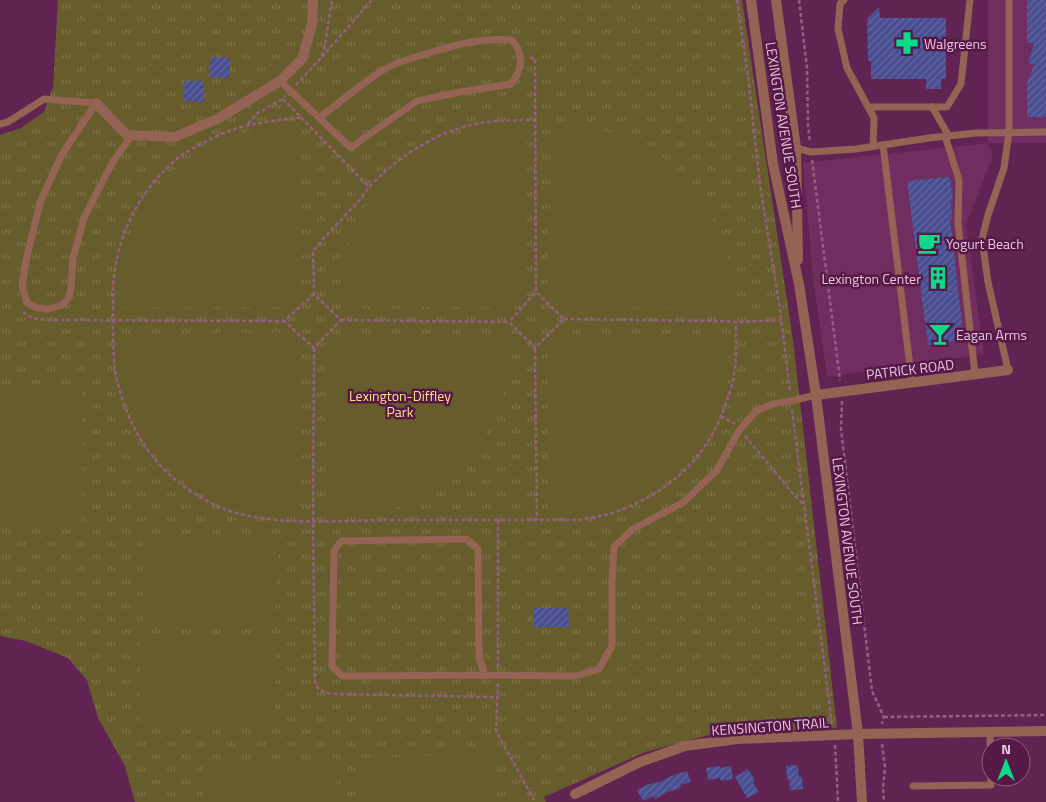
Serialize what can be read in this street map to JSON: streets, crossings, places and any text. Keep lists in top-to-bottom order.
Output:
{
  "streets": {
    "street": ["LEXINGTON AVENUE SOUTH", "PATRICK ROAD", "KENSINGTON TRAIL"]
  },
  "crossings": [
    ["LEXINGTON AVENUE SOUTH", "PATRICK ROAD"],
    ["LEXINGTON AVENUE SOUTH", "KENSINGTON TRAIL"]
  ],
  "parks": ["Lexington-Diffley Park"],
  "places": {
    "pharmacy": ["Walgreens"],
    "cafe": ["Yogurt Beach"],
    "building": ["Lexington Center"],
    "bar": ["Eagan Arms"]
  },
  "north": "top"
}
